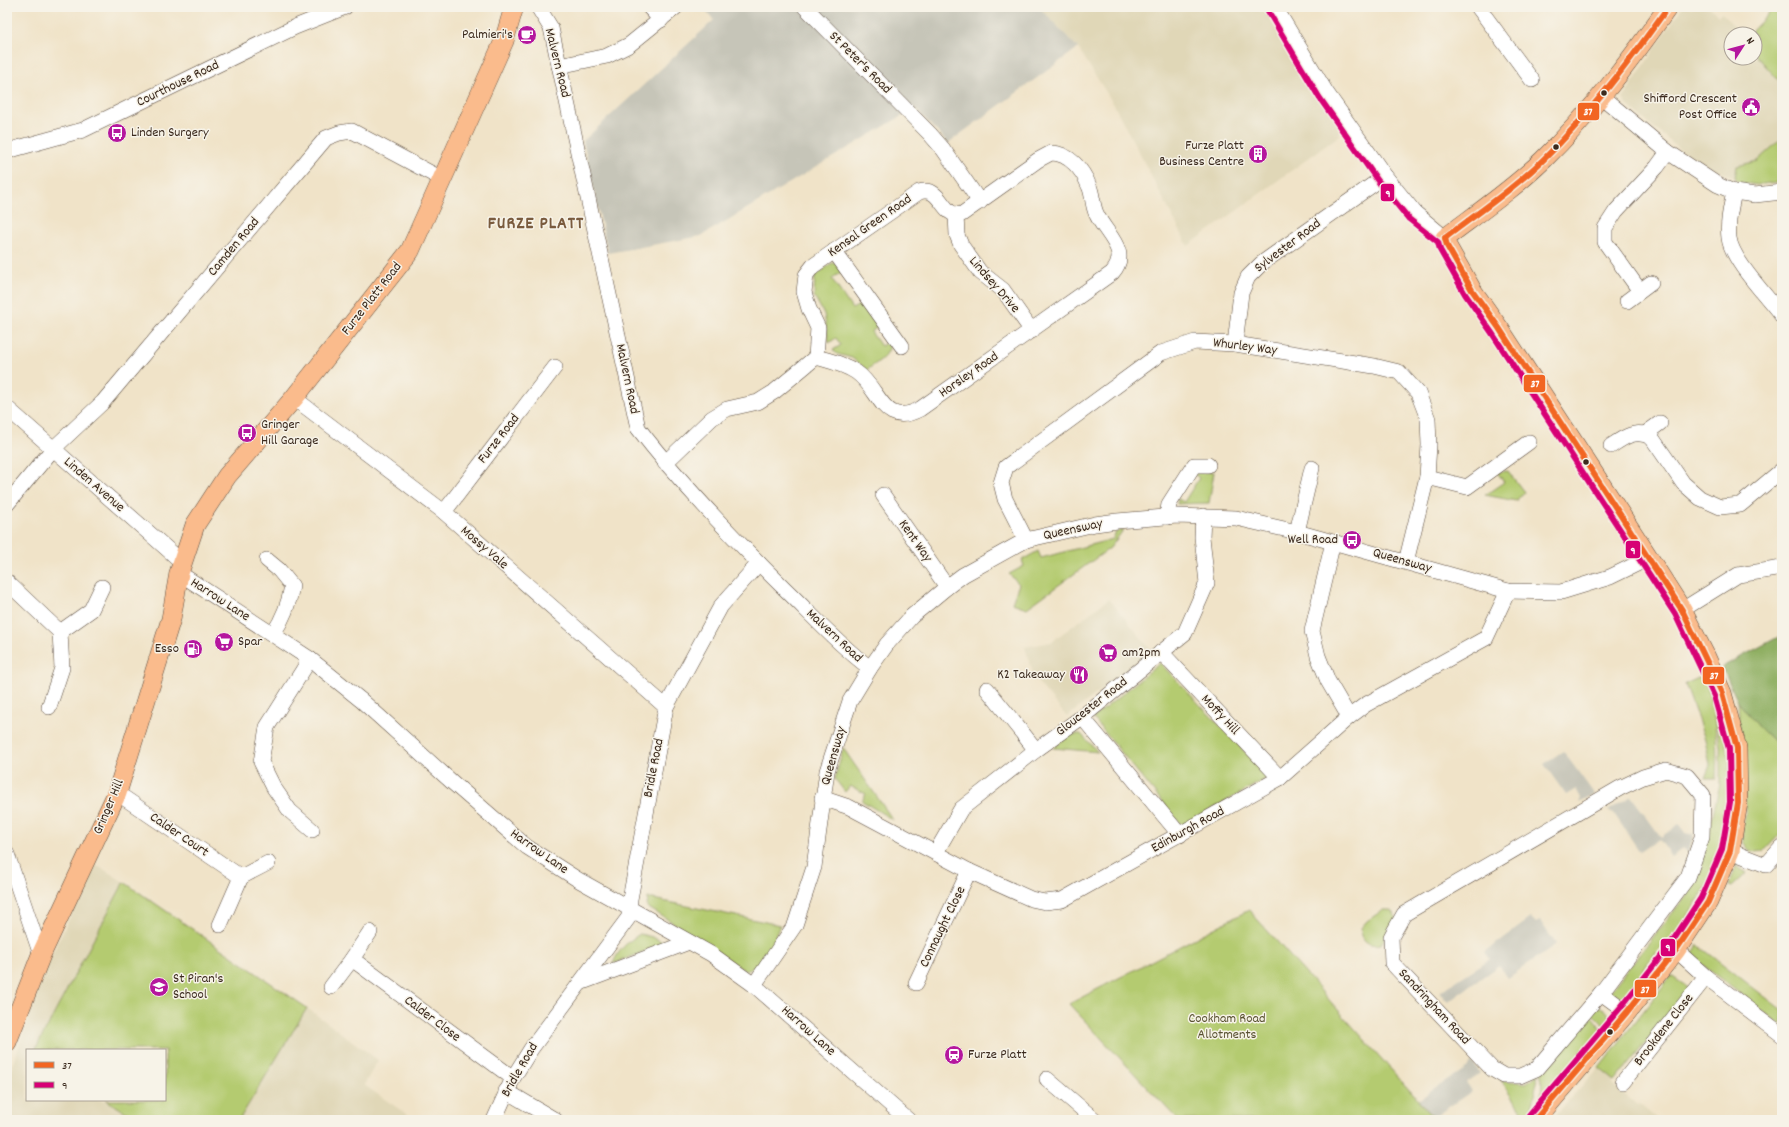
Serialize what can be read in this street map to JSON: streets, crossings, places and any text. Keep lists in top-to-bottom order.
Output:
{
  "streets": {
    "main road": ["Furze Platt Road", "Gringer Hill"],
    "street": [
      "Malvern Road",
      "St Peter's Road",
      "Courthouse Road",
      "Kensal Green Road",
      "Sylvester Road",
      "Camden Road",
      "Lindsey Drive",
      "Whurley Way",
      "Horsley Road",
      "Furze Road",
      "Linden Avenue",
      "Queensway",
      "Kent Way",
      "Mossy Vale",
      "Harrow Lane",
      "Gloucester Road",
      "Moffy Hill",
      "Bridle Road",
      "Edinburgh Road",
      "Calder Court",
      "Connaught Close",
      "Sandringham Road",
      "Calder Close",
      "Brookdene Close"
    ]
  },
  "crossings": [
    ["Malvern Road", "Queensway"],
    ["Malvern Road", "Bridle Road"],
    ["St Peter's Road", "Horsley Road"],
    ["Kensal Green Road", "Lindsey Drive"],
    ["Kensal Green Road", "Horsley Road"],
    ["Sylvester Road", "Whurley Way"],
    ["Camden Road", "Furze Platt Road"],
    ["Camden Road", "Linden Avenue"],
    ["Lindsey Drive", "Horsley Road"],
    ["Furze Platt Road", "Linden Avenue"],
    ["Furze Platt Road", "Mossy Vale"],
    ["Furze Platt Road", "Harrow Lane"],
    ["Furze Platt Road", "Gringer Hill"],
    ["Whurley Way", "Queensway"],
    ["Furze Road", "Mossy Vale"],
    ["Linden Avenue", "Harrow Lane"],
    ["Linden Avenue", "Gringer Hill"],
    ["Queensway", "Kent Way"],
    ["Queensway", "Harrow Lane"],
    ["Queensway", "Gloucester Road"],
    ["Queensway", "Edinburgh Road"],
    ["Mossy Vale", "Bridle Road"],
    ["Harrow Lane", "Bridle Road"],
    ["Harrow Lane", "Gringer Hill"],
    ["Gloucester Road", "Moffy Hill"],
    ["Gloucester Road", "Edinburgh Road"],
    ["Moffy Hill", "Edinburgh Road"],
    ["Bridle Road", "Calder Close"],
    ["Gringer Hill", "Calder Court"],
    ["Edinburgh Road", "Connaught Close"]
  ],
  "districts": ["FURZE PLATT"],
  "parks": ["Cookham Road Allotments"],
  "places": {
    "cafe": ["Palmieri's"],
    "public building": ["Shifford Crescent Post Office"],
    "bus stop": ["Linden Surgery", "Gringer Hill Garage", "Well Road"],
    "building": ["Furze Platt Business Centre"],
    "supermarket": ["Spar", "am2pm"],
    "fuel station": ["Esso"],
    "restaurant": ["K2 Takeaway"],
    "school or university": ["St Piran's School"],
    "station": ["Furze Platt"]
  },
  "lines": ["transit line 37", "transit line 9"],
  "legend": ["37", "9"],
  "north": "top right"
}
